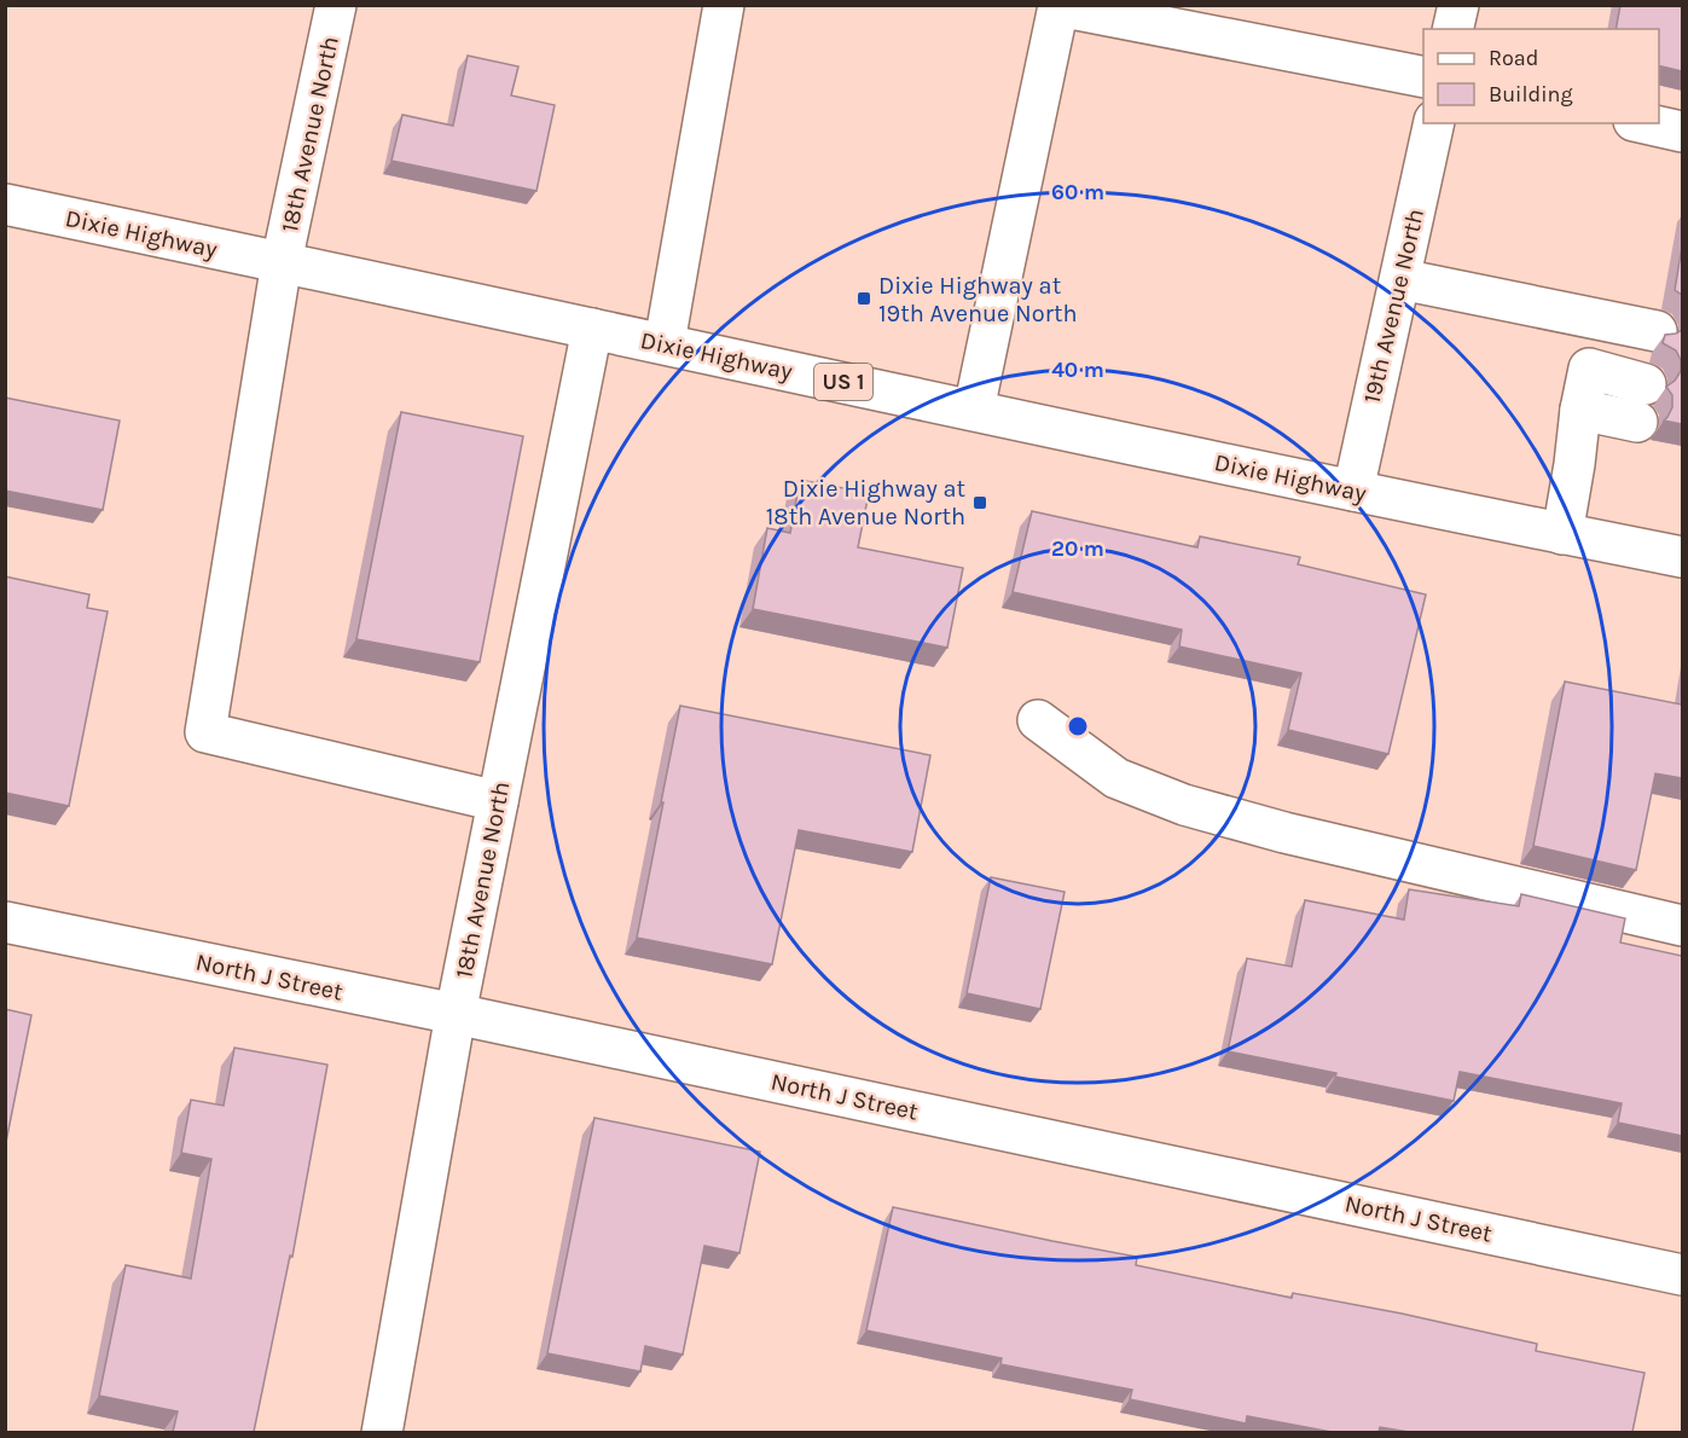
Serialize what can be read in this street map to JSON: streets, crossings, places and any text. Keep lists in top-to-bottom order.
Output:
{
  "streets": {
    "street": [
      "18th Avenue North",
      "Dixie Highway",
      "19th Avenue North",
      "US 1",
      "North J Street"
    ]
  },
  "crossings": [
    ["18th Avenue North", "Dixie Highway"],
    ["18th Avenue North", "North J Street"],
    ["Dixie Highway", "19th Avenue North"]
  ],
  "places": {
    "transit": ["Dixie Highway at 19th Avenue North", "Dixie Highway at 18th Avenue North"]
  },
  "legend": ["Road", "Building"],
  "rings": ["60 m", "40 m", "20 m"]
}
